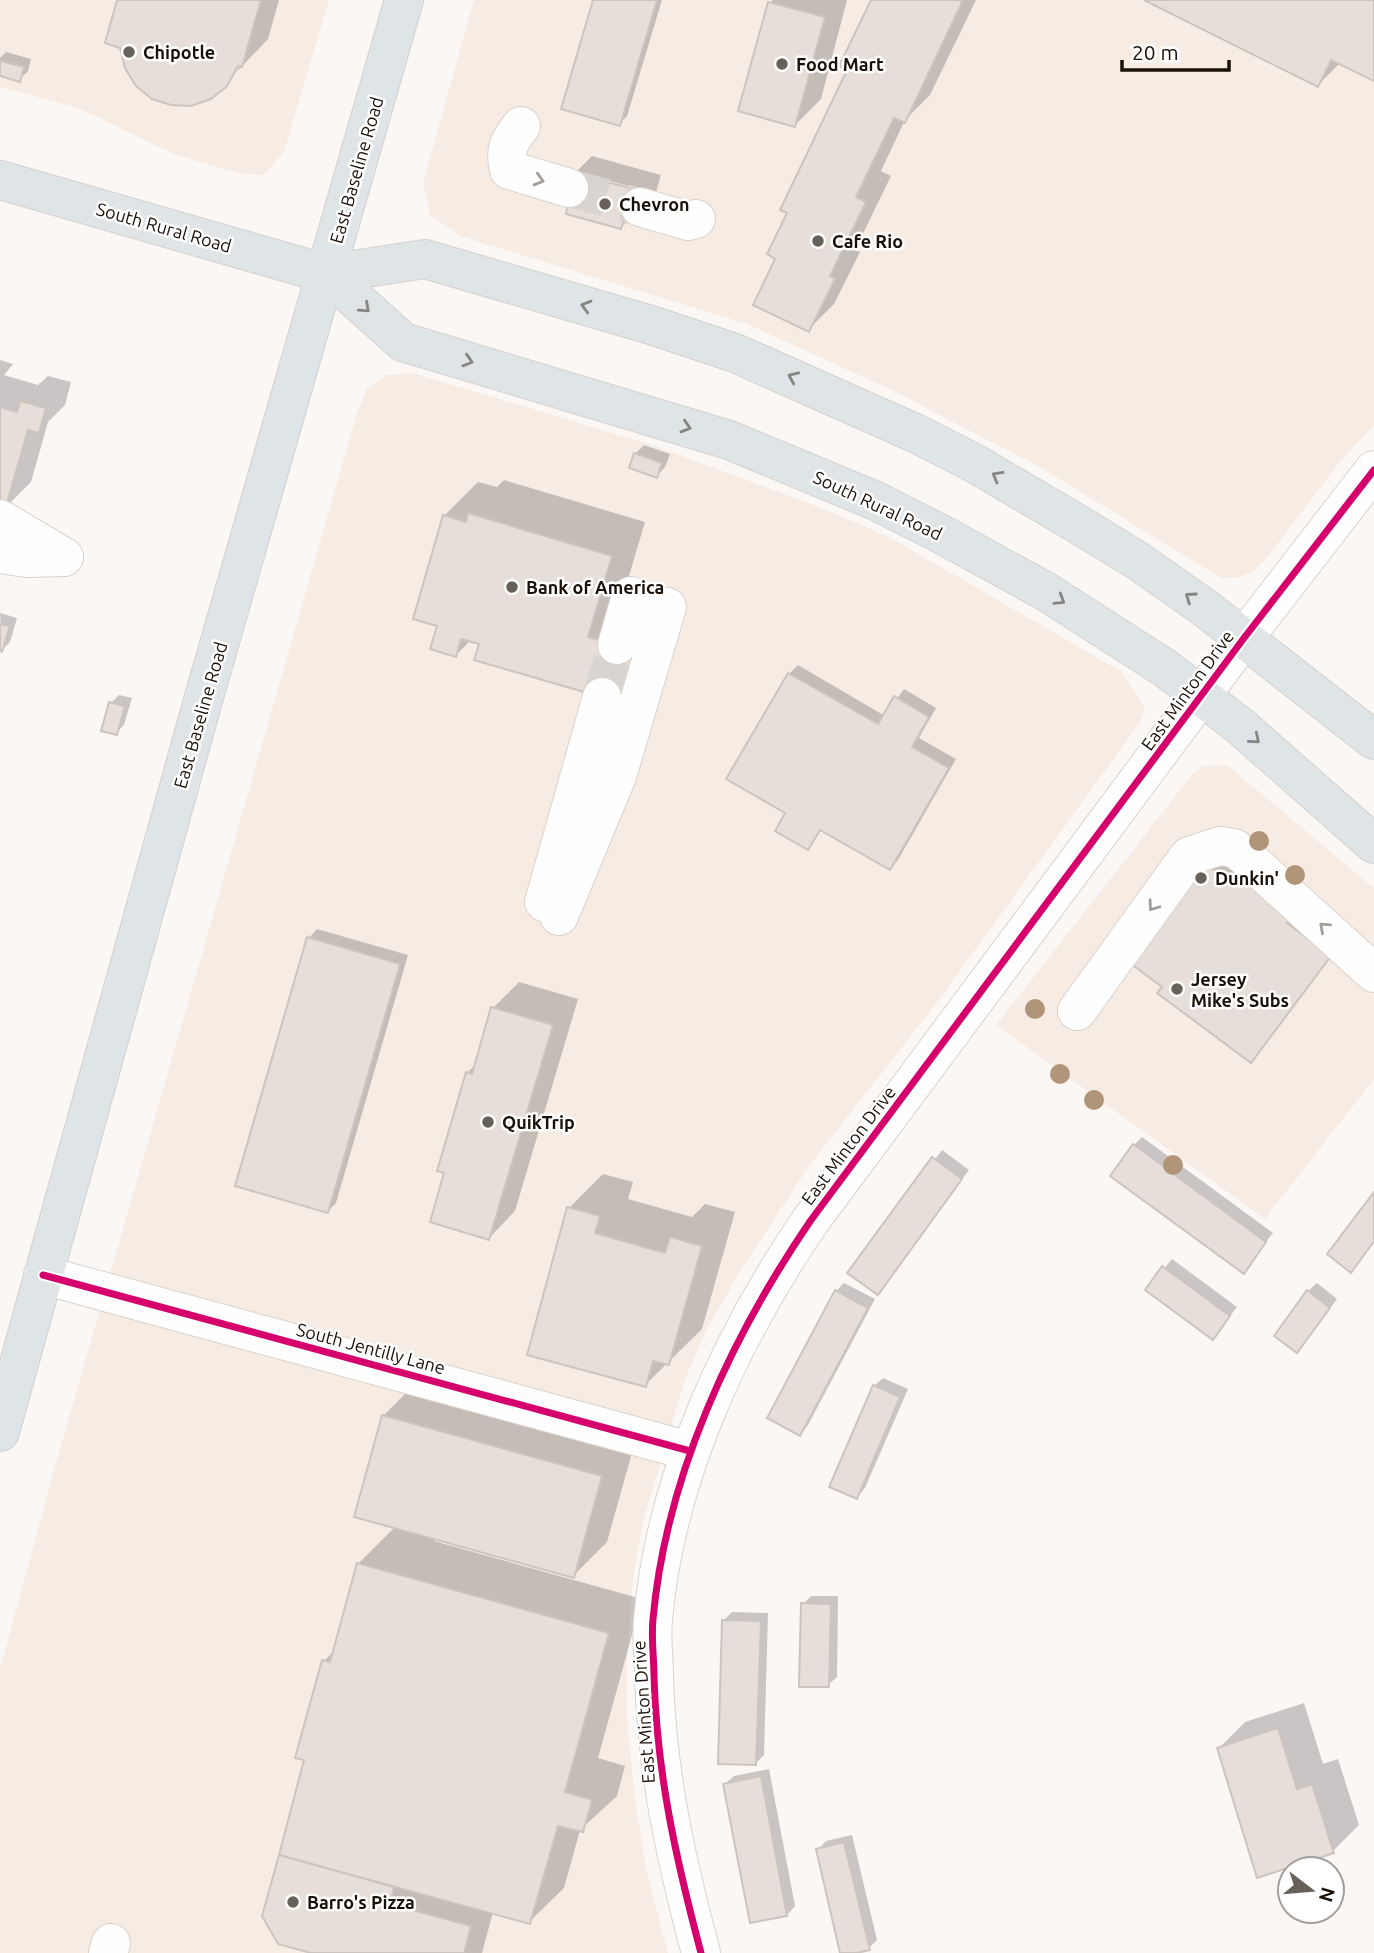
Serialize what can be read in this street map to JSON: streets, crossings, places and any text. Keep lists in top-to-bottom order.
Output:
{
  "streets": {
    "main road": ["East Baseline Road", "South Rural Road"],
    "street": ["East Minton Drive", "South Jentilly Lane"]
  },
  "crossings": [
    ["East Baseline Road", "South Rural Road"],
    ["East Baseline Road", "South Jentilly Lane"],
    ["South Rural Road", "East Minton Drive"],
    ["East Minton Drive", "South Jentilly Lane"]
  ],
  "places": [
    "Chipotle",
    "Food Mart",
    "Chevron",
    "Cafe Rio",
    "Bank of America",
    "Dunkin'",
    "Jersey Mike's Subs",
    "QuikTrip",
    "Barro's Pizza"
  ],
  "scale_bar": "20 m",
  "north": "right"
}
